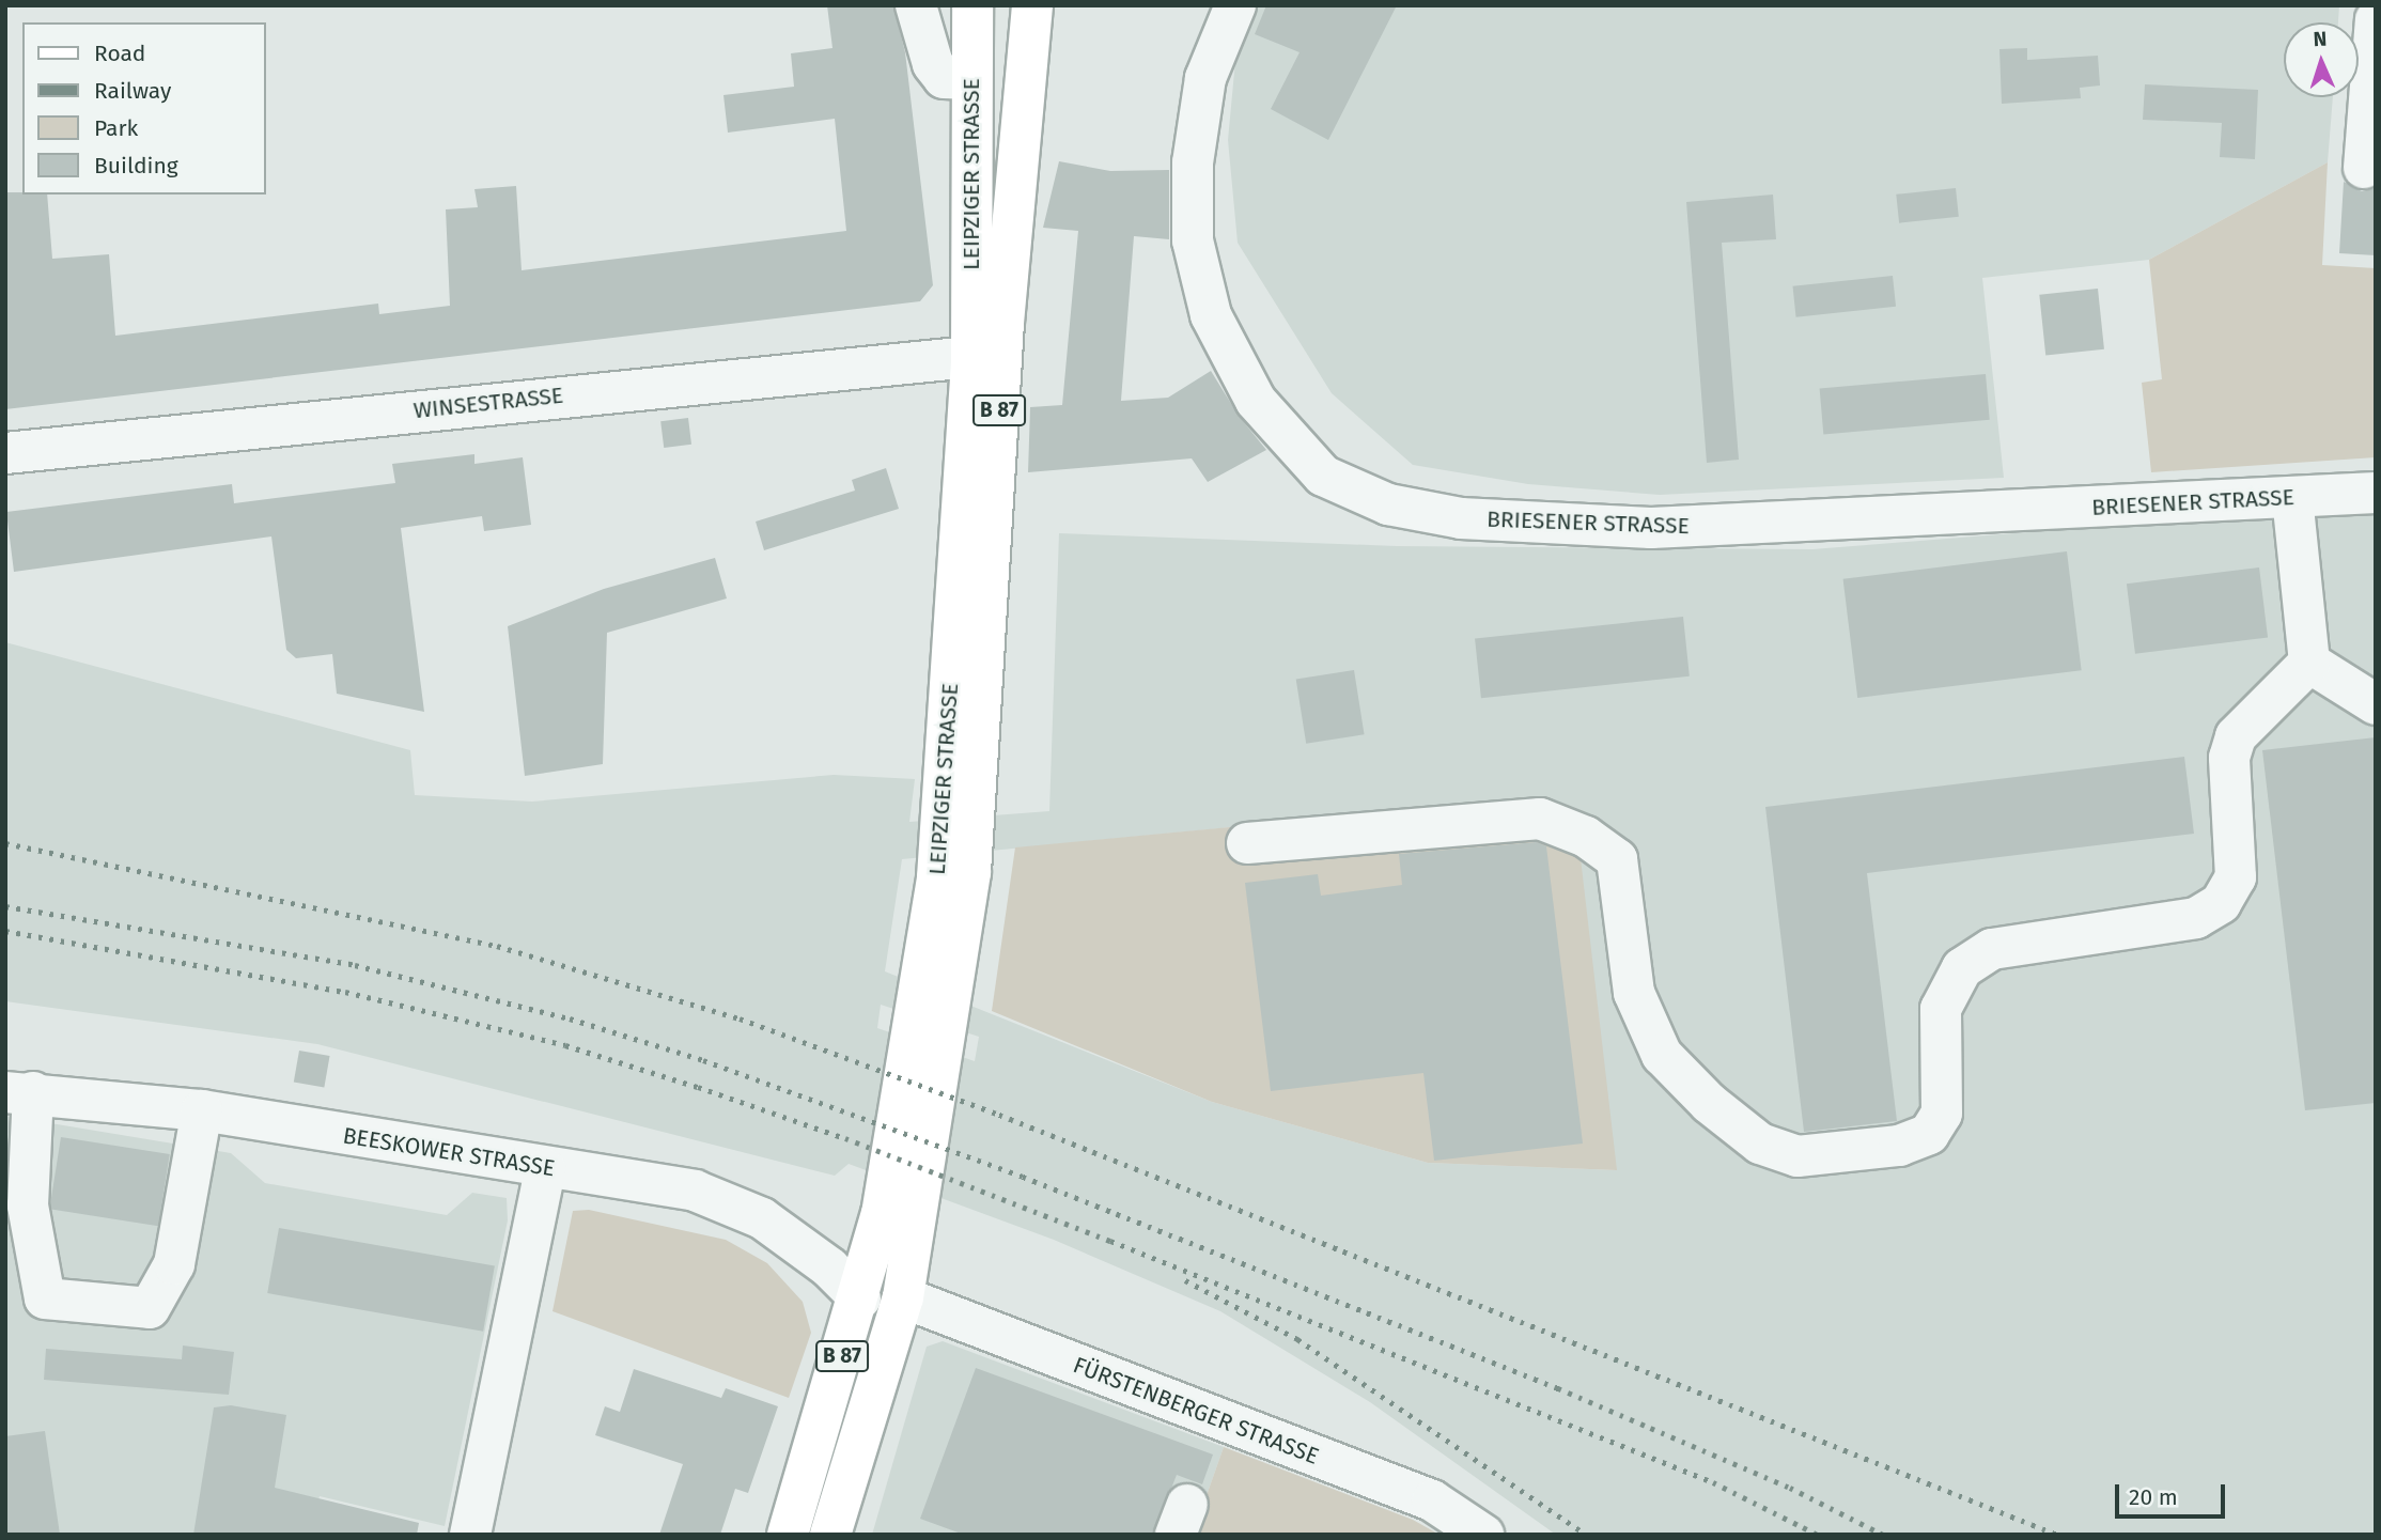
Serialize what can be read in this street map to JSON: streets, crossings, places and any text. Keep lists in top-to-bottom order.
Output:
{
  "streets": {
    "main road": ["LEIPZIGER STRASSE", "B 87"],
    "street": [
      "WINSESTRASSE",
      "BRIESENER STRASSE",
      "BEESKOWER STRASSE",
      "FÜRSTENBERGER STRASSE"
    ]
  },
  "crossings": [
    ["LEIPZIGER STRASSE", "WINSESTRASSE"],
    ["LEIPZIGER STRASSE", "BEESKOWER STRASSE"],
    ["LEIPZIGER STRASSE", "FÜRSTENBERGER STRASSE"]
  ],
  "legend": [
    "Road",
    "Railway",
    "Park",
    "Building"
  ],
  "scale_bar": "20 m",
  "north": "top"
}
